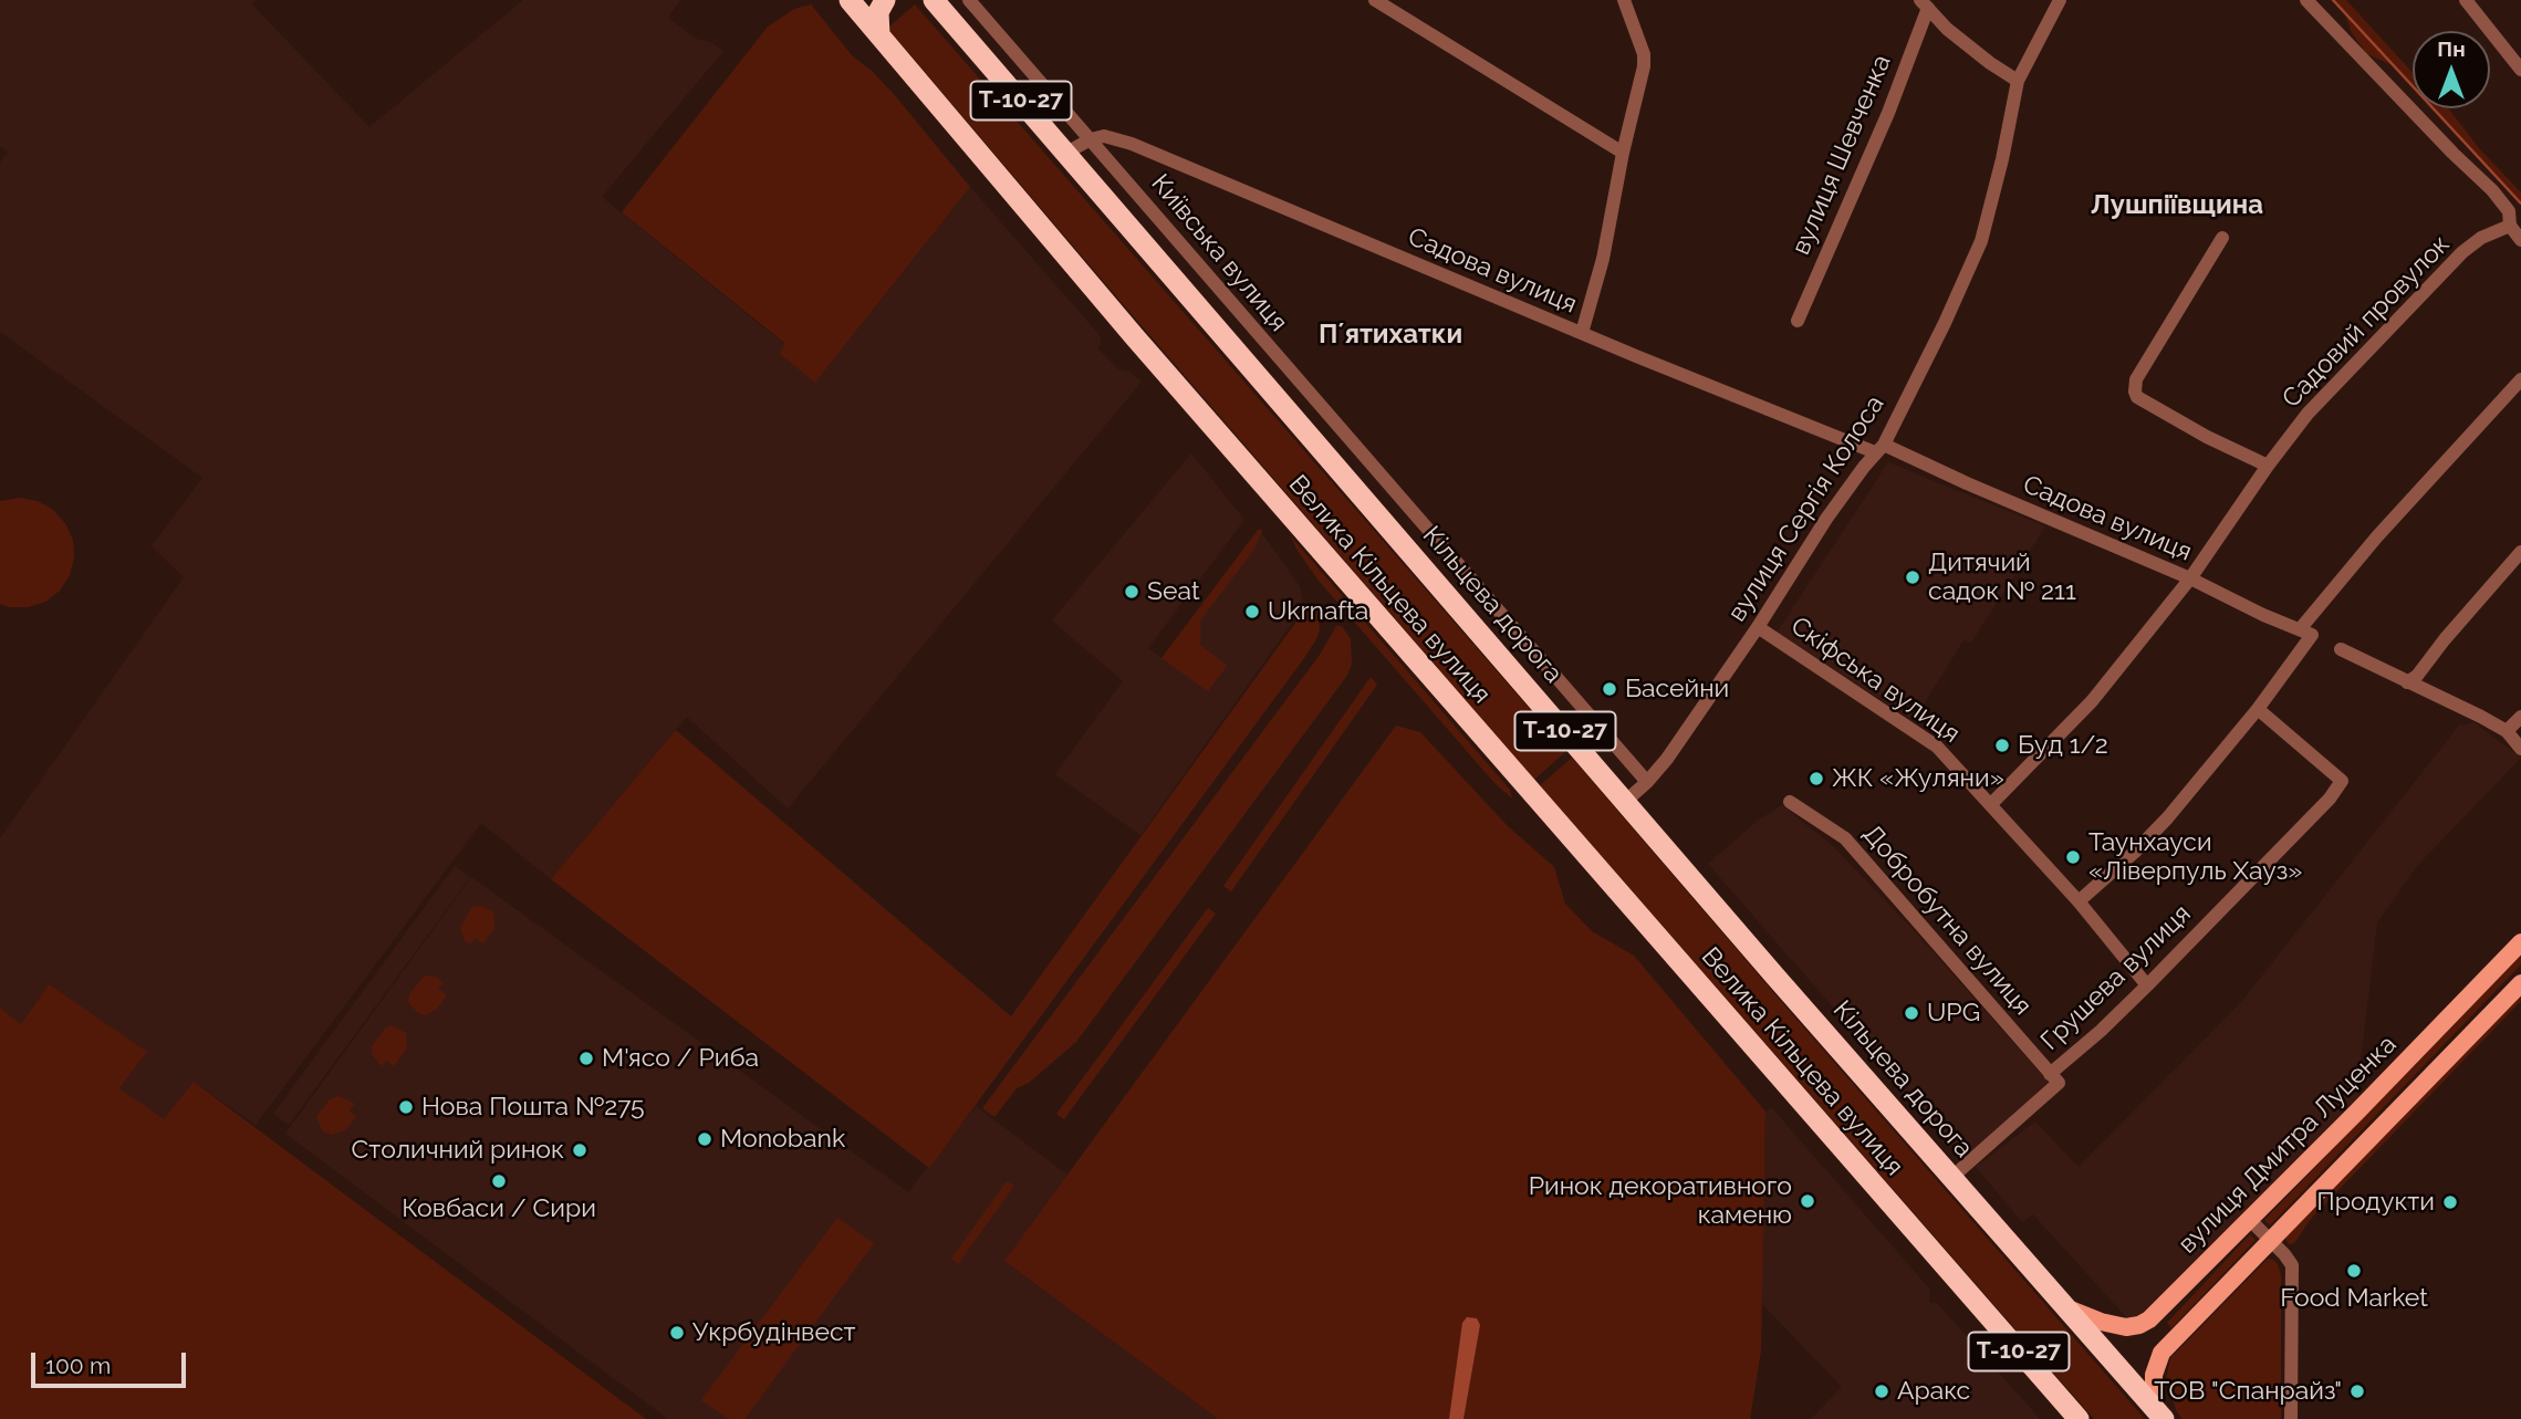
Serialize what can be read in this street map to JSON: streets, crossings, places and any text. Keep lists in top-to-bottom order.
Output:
{
  "streets": {
    "highway": ["Т-10-27", "Велика Кільцева вулиця", "Кільцева дорога"],
    "main road": ["вулиця Дмитра Луценка"],
    "street": [
      "вулиця Шевченка",
      "Київська вулиця",
      "Садова вулиця",
      "Садовий провулок",
      "вулиця Сергія Колоса",
      "Скіфська вулиця",
      "Добробутна вулиця",
      "Грушева вулиця"
    ]
  },
  "crossings": [
    ["вулиця Шевченка", "вулиця Сергія Колоса"],
    ["Київська вулиця", "Садова вулиця"],
    ["Київська вулиця", "вулиця Сергія Колоса"],
    ["Садова вулиця", "Садовий провулок"],
    ["Садова вулиця", "вулиця Сергія Колоса"],
    ["Садовий провулок", "Скіфська вулиця"],
    ["вулиця Сергія Колоса", "Кільцева дорога"],
    ["вулиця Сергія Колоса", "Скіфська вулиця"],
    ["Кільцева дорога", "Грушева вулиця"],
    ["Кільцева дорога", "вулиця Дмитра Луценка"],
    ["Скіфська вулиця", "Грушева вулиця"],
    ["Добробутна вулиця", "Грушева вулиця"]
  ],
  "districts": ["Лушпіївщина", "Пʼятихатки"],
  "places": [
    "Дитячий садок № 211",
    "Seat",
    "Ukrnafta",
    "Басейни",
    "Буд 1/2",
    "ЖК «Жуляни»",
    "Таунхауси «Ліверпуль Хауз»",
    "UPG",
    "М'ясо / Риба",
    "Нова Пошта №275",
    "Monobank",
    "Столичний ринок",
    "Ковбаси / Сири",
    "Ринок декоративного каменю",
    "Продукти",
    "Food Market",
    "Укрбудінвест",
    "Аракс",
    "ТОВ \"Спанрайз\""
  ],
  "scale_bar": "100 m",
  "north": "top"
}
